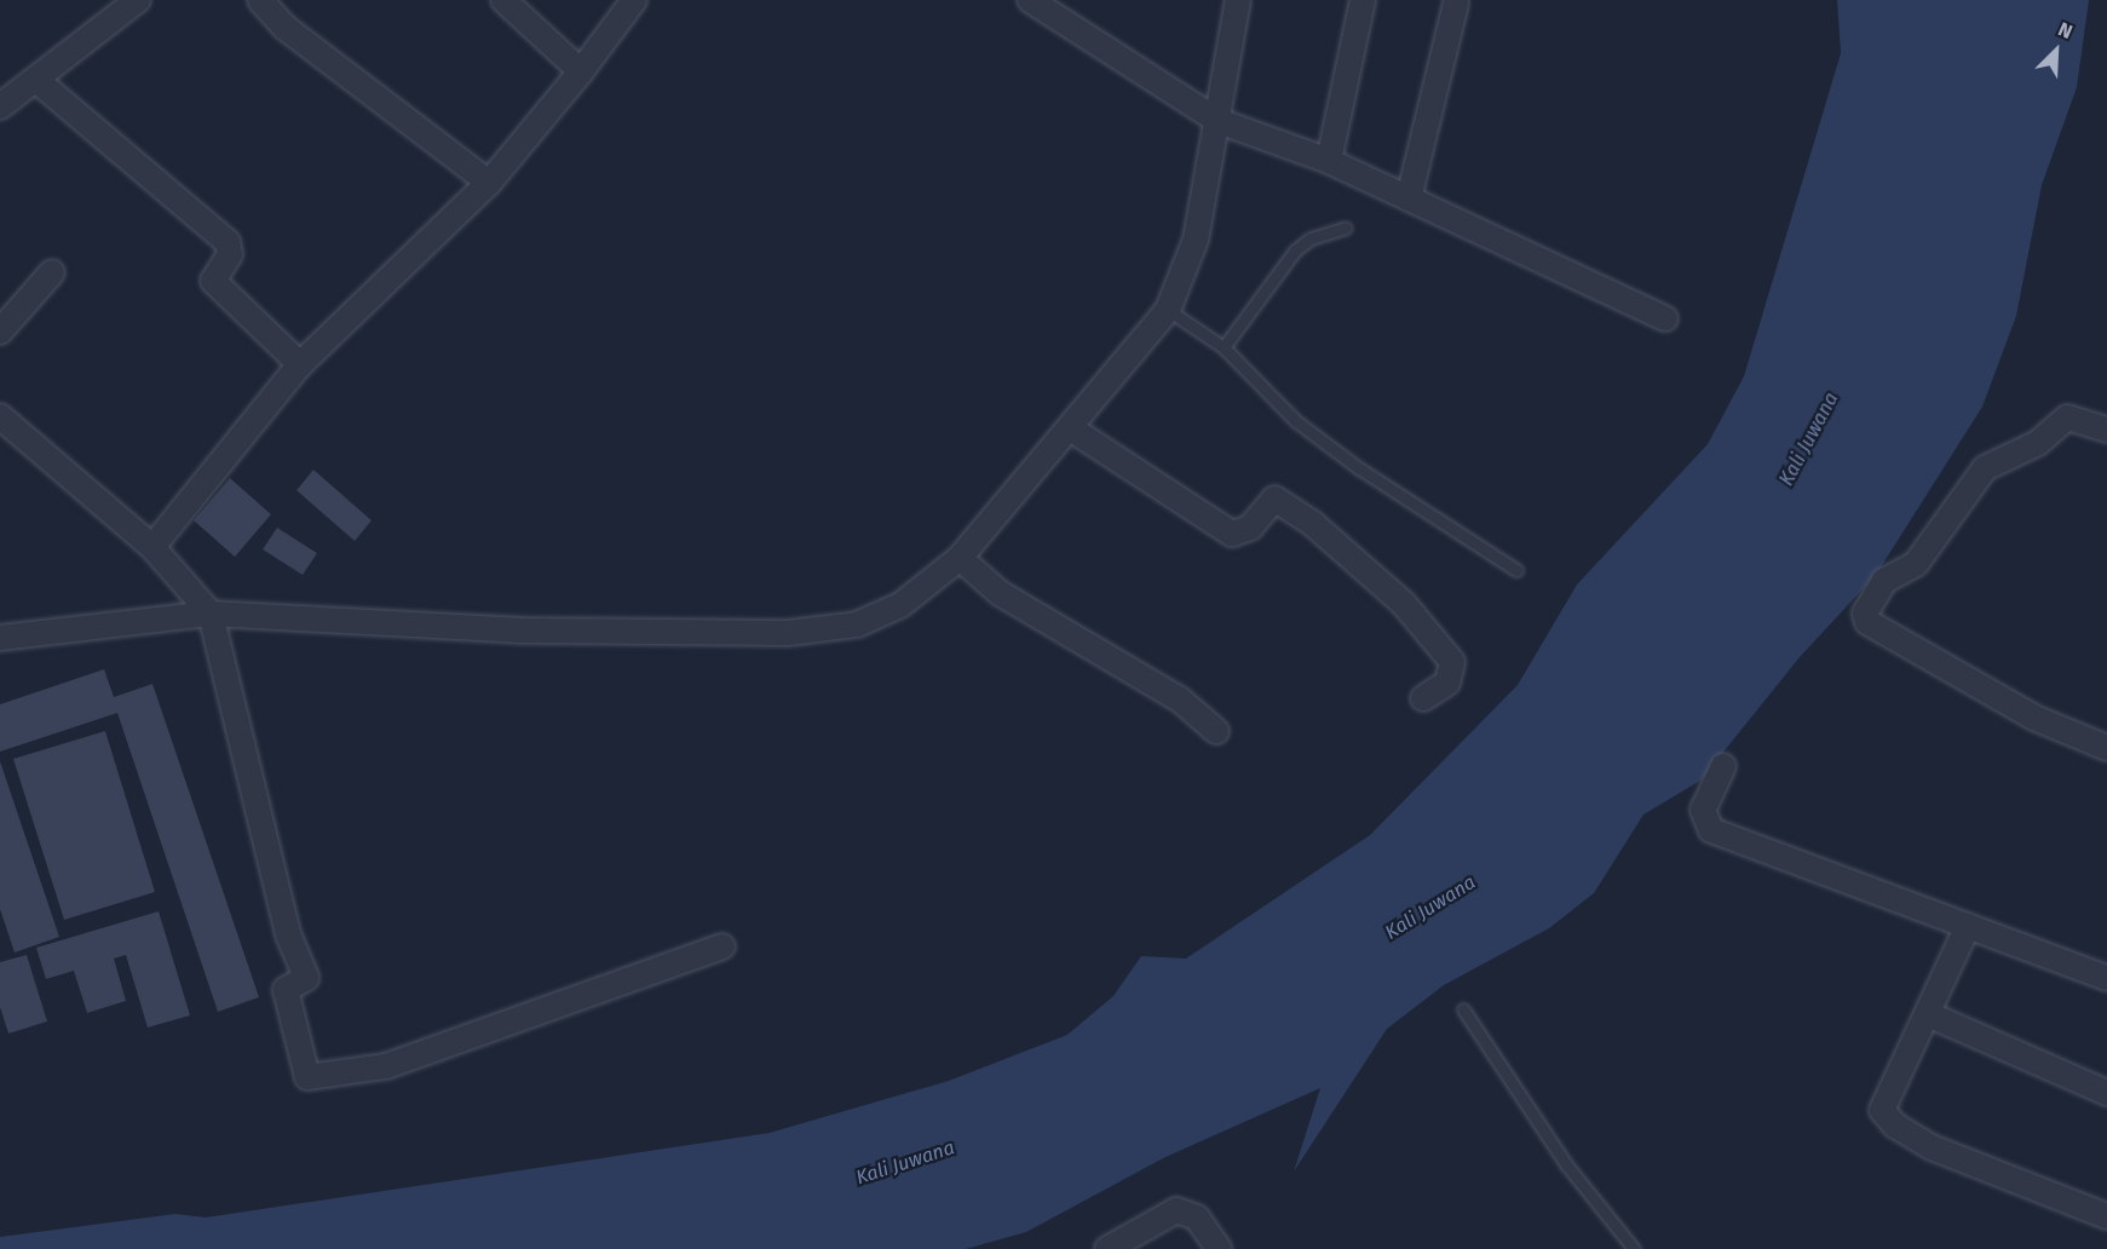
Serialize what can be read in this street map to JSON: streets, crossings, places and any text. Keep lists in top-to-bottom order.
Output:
{
  "water": ["Kali Juwana"],
  "north": "top right"
}
